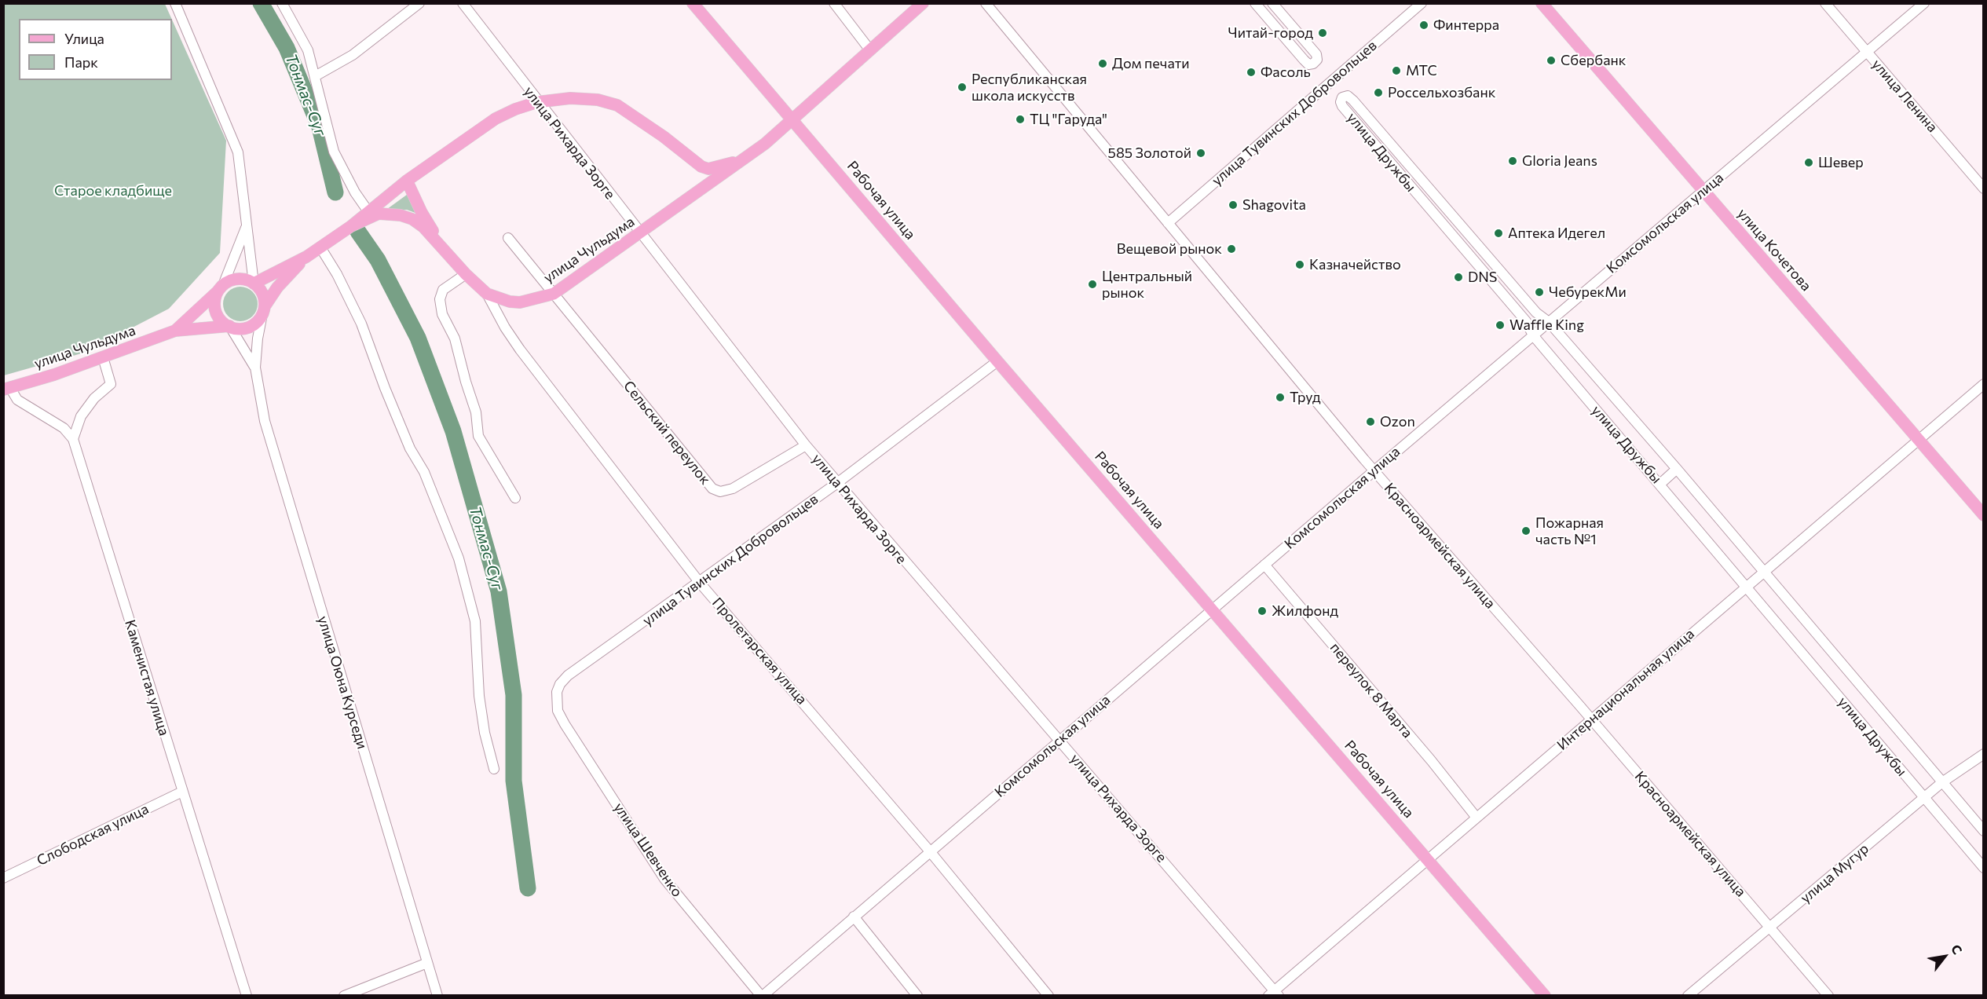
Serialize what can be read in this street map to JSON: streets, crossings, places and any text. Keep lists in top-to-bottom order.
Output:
{
  "streets": {
    "main road": ["Рабочая улица", "улица Чульдума", "улица Кочетова"],
    "street": [
      "улица Ленина",
      "улица Тувинских Добровольцев",
      "улица Рихарда Зорге",
      "улица Дружбы",
      "Комсомольская улица",
      "Сельский переулок",
      "Красноармейская улица",
      "Пролетарская улица",
      "Каменистая улица",
      "улица Оюна Курседи",
      "Интернациональная улица",
      "переулок 8 Марта",
      "Слободская улица",
      "улица Шевченко",
      "улица Мугур"
    ]
  },
  "crossings": [
    ["улица Ленина", "Комсомольская улица"],
    ["улица Тувинских Добровольцев", "улица Рихарда Зорге"],
    ["улица Тувинских Добровольцев", "Рабочая улица"],
    ["улица Тувинских Добровольцев", "Красноармейская улица"],
    ["улица Тувинских Добровольцев", "Пролетарская улица"],
    ["улица Тувинских Добровольцев", "улица Шевченко"],
    ["улица Рихарда Зорге", "Комсомольская улица"],
    ["улица Рихарда Зорге", "улица Чульдума"],
    ["улица Рихарда Зорге", "Сельский переулок"],
    ["улица Рихарда Зорге", "Интернациональная улица"],
    ["улица Дружбы", "Комсомольская улица"],
    ["улица Дружбы", "Интернациональная улица"],
    ["улица Дружбы", "улица Мугур"],
    ["Рабочая улица", "Комсомольская улица"],
    ["Рабочая улица", "улица Чульдума"],
    ["Рабочая улица", "Интернациональная улица"],
    ["Комсомольская улица", "улица Кочетова"],
    ["Комсомольская улица", "Красноармейская улица"],
    ["Комсомольская улица", "Пролетарская улица"],
    ["Комсомольская улица", "переулок 8 Марта"],
    ["Комсомольская улица", "улица Шевченко"],
    ["улица Чульдума", "Сельский переулок"],
    ["улица Чульдума", "Пролетарская улица"],
    ["улица Чульдума", "улица Оюна Курседи"],
    ["улица Кочетова", "Интернациональная улица"],
    ["Красноармейская улица", "Интернациональная улица"],
    ["Красноармейская улица", "улица Мугур"],
    ["Каменистая улица", "Слободская улица"],
    ["Интернациональная улица", "переулок 8 Марта"]
  ],
  "water": ["Тонмас-Суг"],
  "parks": ["Старое кладбище"],
  "places": [
    "Финтерра",
    "Читай-город",
    "Сбербанк",
    "Дом печати",
    "МТС",
    "Фасоль",
    "Республиканская школа искусств",
    "Россельхозбанк",
    "ТЦ \"Гаруда\"",
    "585 Золотой",
    "Gloria Jeans",
    "Шевер",
    "Shagovita",
    "Аптека Идегел",
    "Вещевой рынок",
    "Казначейство",
    "DNS",
    "Центральный рынок",
    "ЧебурекМи",
    "Waffle King",
    "Труд",
    "Ozon",
    "Пожарная часть №1",
    "Жилфонд"
  ],
  "legend": ["Улица", "Парк"],
  "north": "top right"
}
